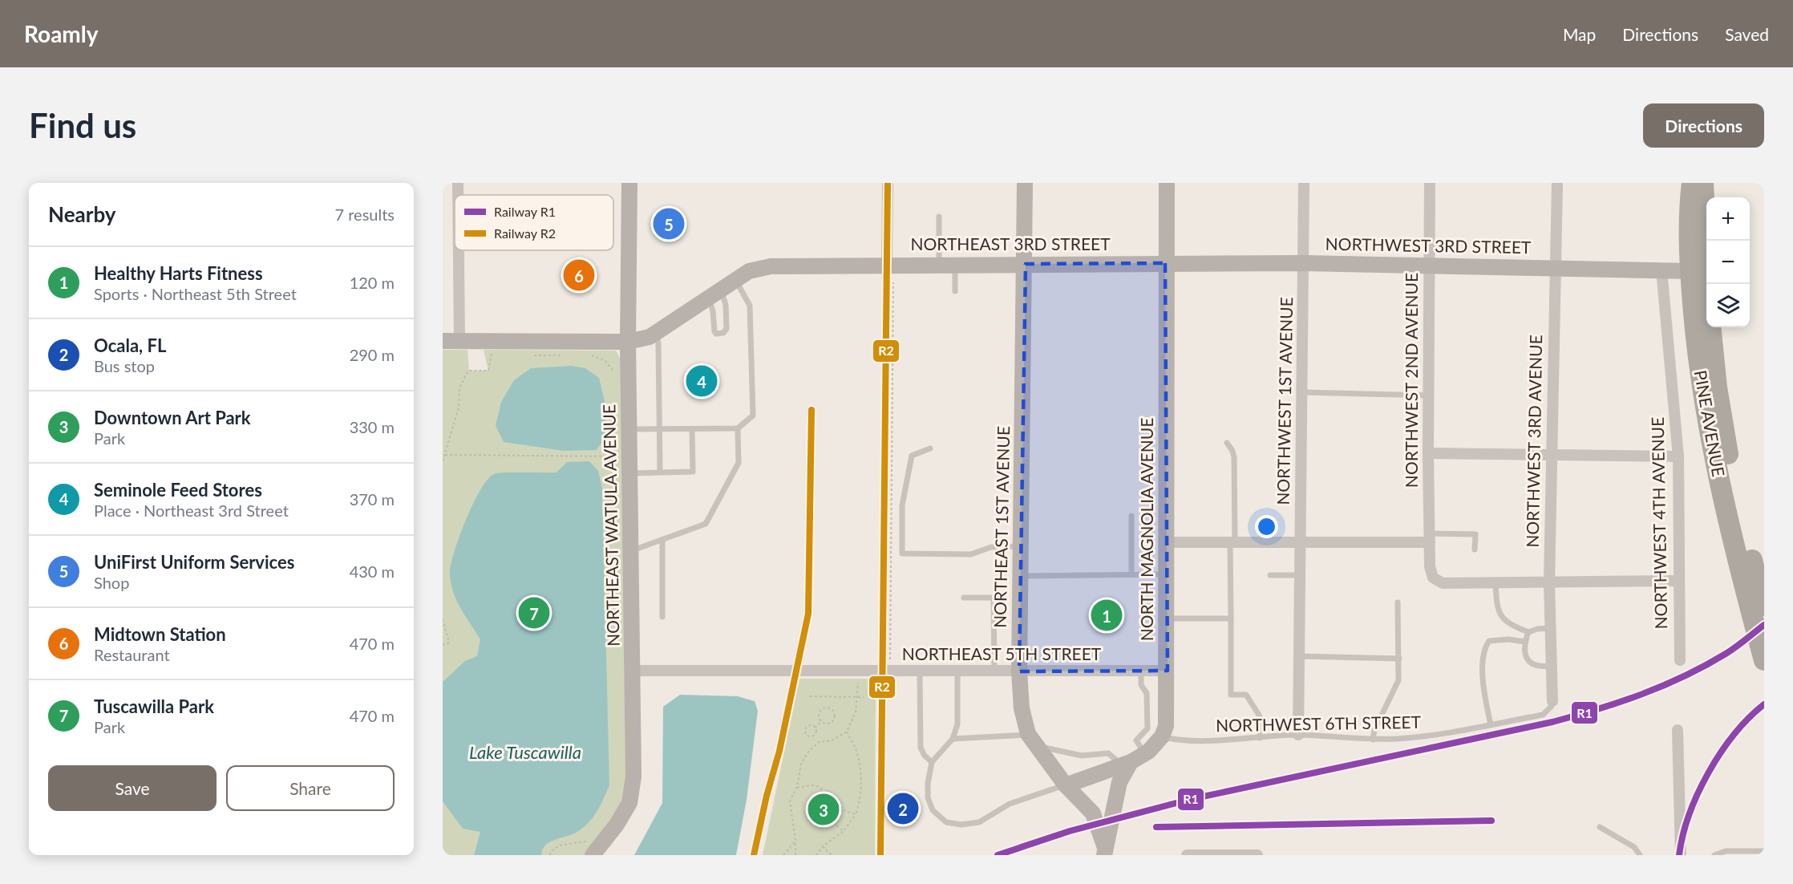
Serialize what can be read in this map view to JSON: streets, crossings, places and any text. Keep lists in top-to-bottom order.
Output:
{
  "streets": {
    "highway": ["PINE AVENUE"],
    "street": [
      "NORTHEAST 3RD STREET",
      "NORTHWEST 3RD STREET",
      "NORTHWEST 2ND AVENUE",
      "NORTHWEST 1ST AVENUE",
      "NORTHWEST 3RD AVENUE",
      "NORTHWEST 4TH AVENUE",
      "NORTHEAST WATULA AVENUE",
      "NORTHEAST 1ST AVENUE",
      "NORTH MAGNOLIA AVENUE",
      "NORTHEAST 5TH STREET"
    ],
    "lane": ["NORTHWEST 6TH STREET"]
  },
  "crossings": [
    ["NORTHEAST 3RD STREET", "NORTHWEST 3RD STREET"],
    ["NORTHEAST 3RD STREET", "NORTHEAST WATULA AVENUE"],
    ["NORTHEAST 3RD STREET", "NORTHEAST 1ST AVENUE"],
    ["NORTHEAST 3RD STREET", "NORTH MAGNOLIA AVENUE"],
    ["NORTHWEST 3RD STREET", "NORTHWEST 2ND AVENUE"],
    ["NORTHWEST 3RD STREET", "NORTHWEST 1ST AVENUE"],
    ["NORTHWEST 3RD STREET", "PINE AVENUE"],
    ["NORTHWEST 3RD STREET", "NORTHWEST 3RD AVENUE"],
    ["NORTHWEST 3RD STREET", "NORTHWEST 4TH AVENUE"],
    ["NORTHWEST 3RD STREET", "NORTH MAGNOLIA AVENUE"],
    ["NORTHWEST 1ST AVENUE", "NORTHWEST 6TH STREET"],
    ["NORTHWEST 3RD AVENUE", "NORTHWEST 6TH STREET"],
    ["NORTHEAST WATULA AVENUE", "NORTHEAST 5TH STREET"],
    ["NORTHEAST 1ST AVENUE", "NORTHEAST 5TH STREET"],
    ["NORTH MAGNOLIA AVENUE", "NORTHEAST 5TH STREET"],
    ["NORTH MAGNOLIA AVENUE", "NORTHWEST 6TH STREET"]
  ],
  "water": ["Lake Tuscawilla"],
  "lines": ["rail line R2", "rail line R1"],
  "legend": ["Railway R1", "Railway R2"],
  "page": {
    "header": "Roamly",
    "nav": ["Map", "Directions", "Saved"],
    "buttons": [
      "Directions",
      ["Save", "Share"]
    ],
    "title": "Find us",
    "heading": ["Nearby", "7 results"],
    "map_buttons": ["+", "−"],
    "pins": [
      "5",
      "6",
      "4",
      "7",
      "1",
      "2",
      "3"
    ],
    "list": [
      {
        "mark": "1",
        "name": "Healthy Harts Fitness",
        "note": "Sports · Northeast 5th Street",
        "value": "120 m"
      },
      {
        "mark": "2",
        "name": "Ocala, FL",
        "note": "Bus stop",
        "value": "290 m"
      },
      {
        "mark": "3",
        "name": "Downtown Art Park",
        "note": "Park",
        "value": "330 m"
      },
      {
        "mark": "4",
        "name": "Seminole Feed Stores",
        "note": "Place · Northeast 3rd Street",
        "value": "370 m"
      },
      {
        "mark": "5",
        "name": "UniFirst Uniform Services",
        "note": "Shop",
        "value": "430 m"
      },
      {
        "mark": "6",
        "name": "Midtown Station",
        "note": "Restaurant",
        "value": "470 m"
      },
      {
        "mark": "7",
        "name": "Tuscawilla Park",
        "note": "Park",
        "value": "470 m"
      }
    ]
  }
}
